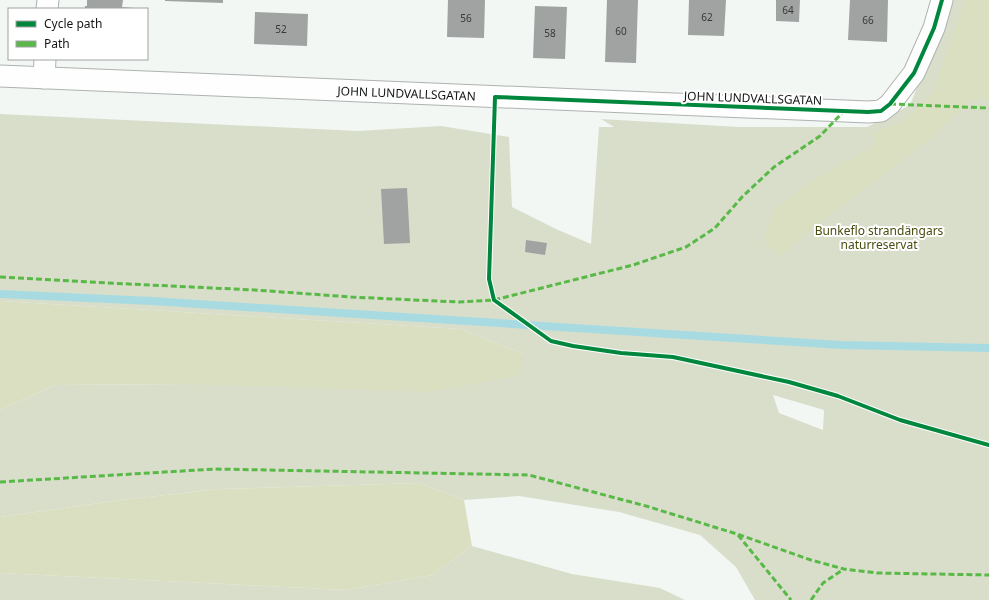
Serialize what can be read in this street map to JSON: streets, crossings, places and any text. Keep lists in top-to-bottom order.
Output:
{
  "streets": {
    "street": ["JOHN LUNDVALLSGATAN"]
  },
  "parks": ["Bunkeflo strandängars naturreservat"],
  "house_numbers": [
    "64",
    "62",
    "56",
    "66",
    "52",
    "60",
    "58"
  ],
  "legend": ["Cycle path", "Path"]
}
